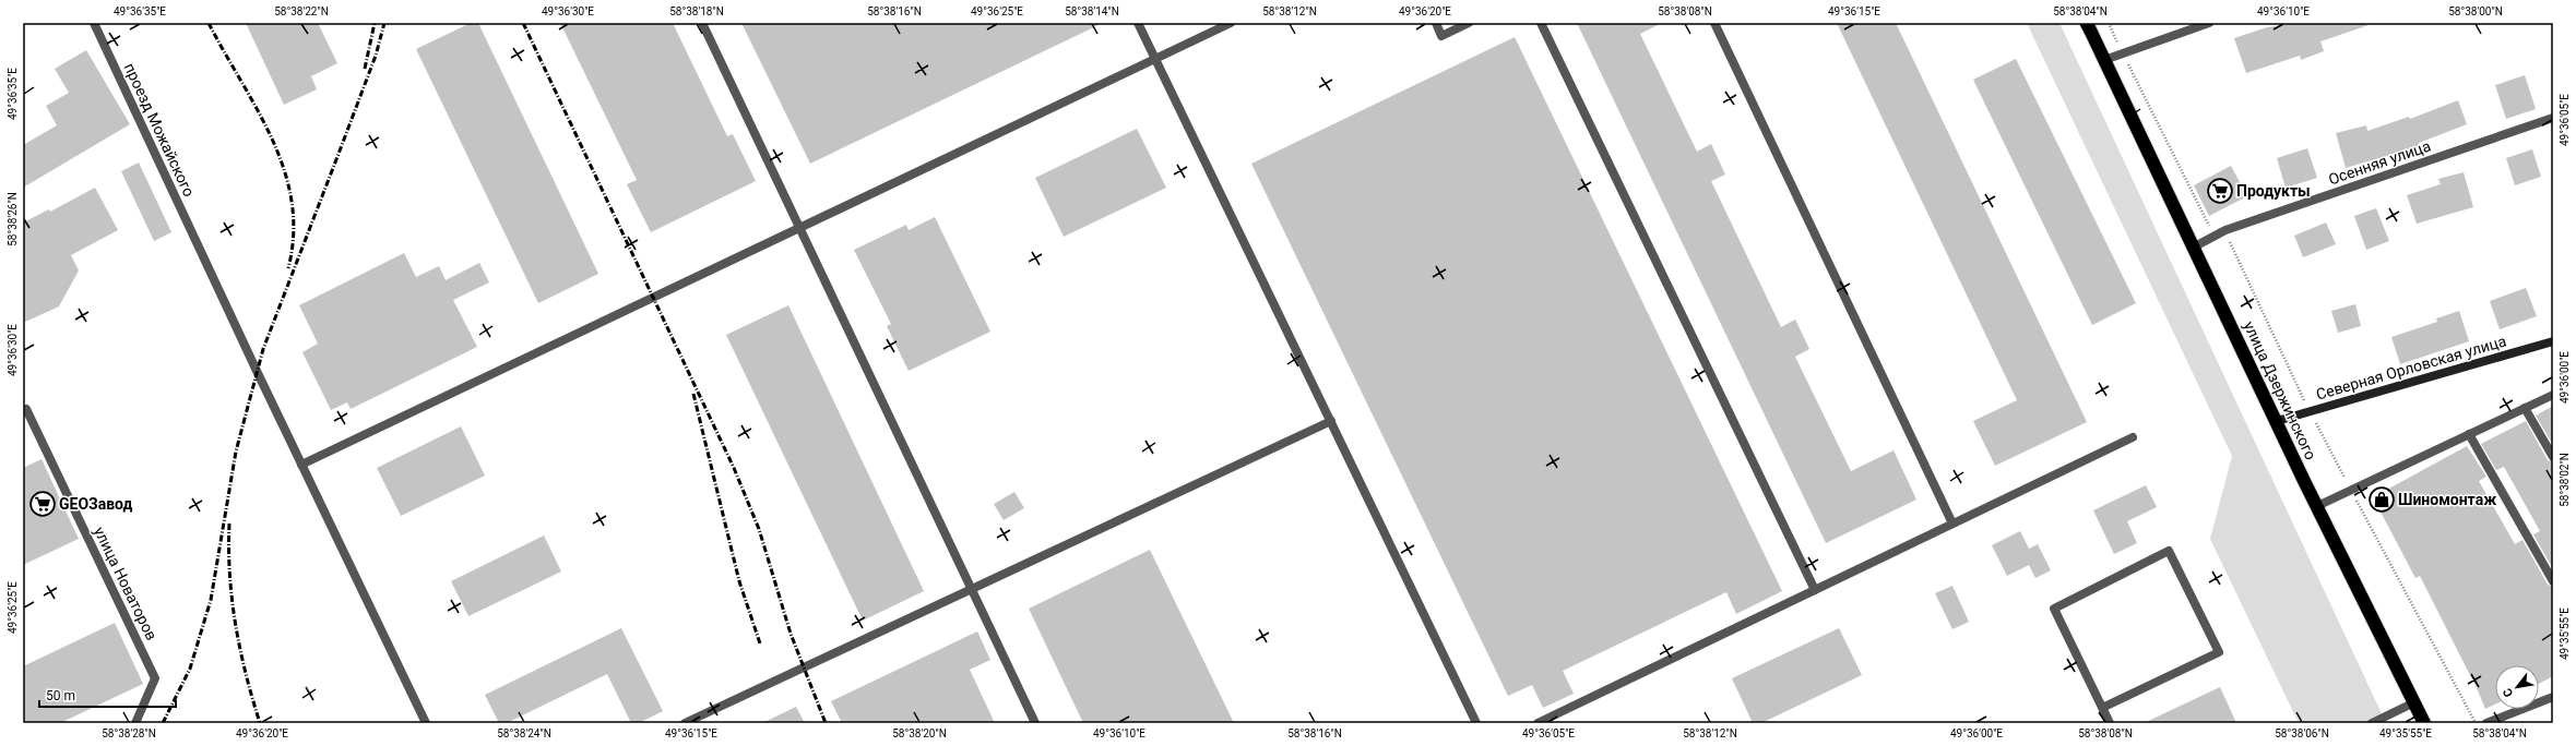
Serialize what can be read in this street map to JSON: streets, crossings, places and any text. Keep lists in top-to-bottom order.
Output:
{
  "streets": {
    "highway": ["улица Дзержинского"],
    "street": [
      "проезд Можайского",
      "Осенняя улица",
      "Северная Орловская улица",
      "улица Новаторов"
    ]
  },
  "crossings": [
    ["Осенняя улица", "улица Дзержинского"],
    ["Северная Орловская улица", "улица Дзержинского"]
  ],
  "places": {
    "supermarket": ["Продукты", "GEOЗавод"],
    "shop": ["Шиномонтаж"]
  },
  "scale_bar": "50 m",
  "north": "bottom left",
  "coordinates": [
    "49°36'35\"E",
    "58°38'22\"N",
    "49°36'30\"E",
    "58°38'18\"N",
    "58°38'16\"N",
    "49°36'25\"E",
    "58°38'14\"N",
    "58°38'12\"N",
    "49°36'20\"E",
    "58°38'08\"N",
    "49°36'15\"E",
    "58°38'04\"N",
    "49°36'10\"E",
    "58°38'00\"N",
    "49°36'05\"E",
    "58°38'26\"N",
    "49°36'00\"E",
    "58°38'02\"N",
    "49°35'55\"E",
    "58°38'28\"N",
    "58°38'24\"N",
    "58°38'20\"N",
    "58°38'06\"N"
  ]
}
